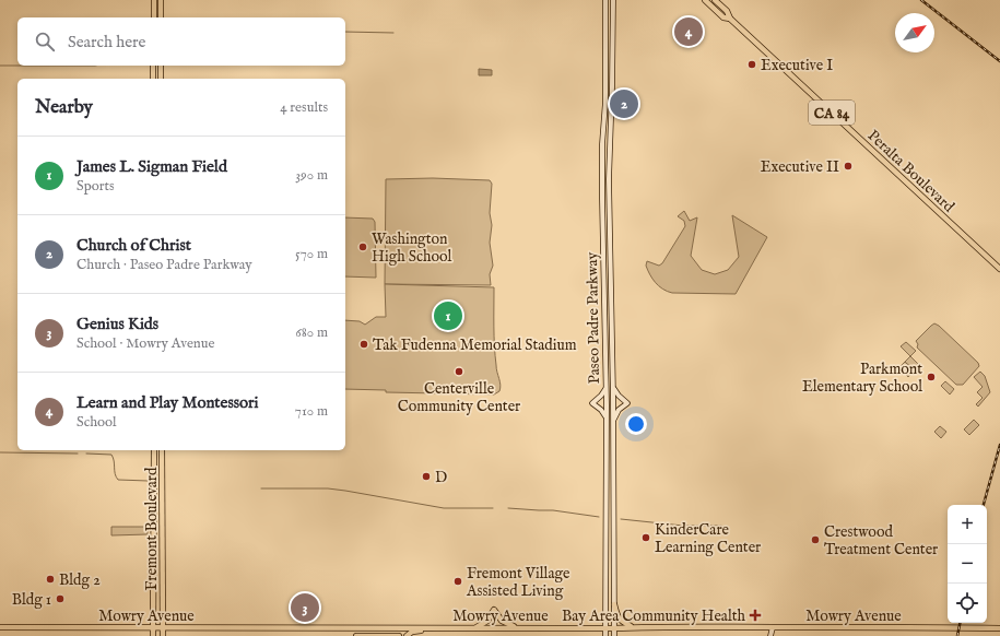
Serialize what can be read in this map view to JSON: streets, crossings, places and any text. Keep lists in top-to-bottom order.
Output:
{
  "streets": {
    "main road": [
      "CA 84",
      "Peralta Boulevard",
      "Paseo Padre Parkway",
      "Fremont Boulevard",
      "Mowry Avenue"
    ]
  },
  "crossings": [
    ["Paseo Padre Parkway", "Mowry Avenue"],
    ["Fremont Boulevard", "Mowry Avenue"]
  ],
  "places": {
    "other": [
      "Executive I",
      "Executive II",
      "Washington High School",
      "Tak Fudenna Memorial Stadium",
      "Centerville Community Center",
      "Parkmont Elementary School",
      "D",
      "KinderCare Learning Center",
      "Crestwood Treatment Center",
      "Bldg 2",
      "Fremont Village Assisted Living",
      "Bldg 1"
    ],
    "health": ["Bay Area Community Health"]
  },
  "north": "top right",
  "page": {
    "pins": [
      "4",
      "2",
      "1",
      "3"
    ],
    "search": "Search here",
    "heading": ["Nearby", "4 results"],
    "list": [
      {
        "mark": "1",
        "name": "James L. Sigman Field",
        "note": "Sports",
        "value": "390 m"
      },
      {
        "mark": "2",
        "name": "Church of Christ",
        "note": "Church · Paseo Padre Parkway",
        "value": "570 m"
      },
      {
        "mark": "3",
        "name": "Genius Kids",
        "note": "School · Mowry Avenue",
        "value": "680 m"
      },
      {
        "mark": "4",
        "name": "Learn and Play Montessori",
        "note": "School",
        "value": "710 m"
      }
    ],
    "map_buttons": ["+", "−"]
  }
}
